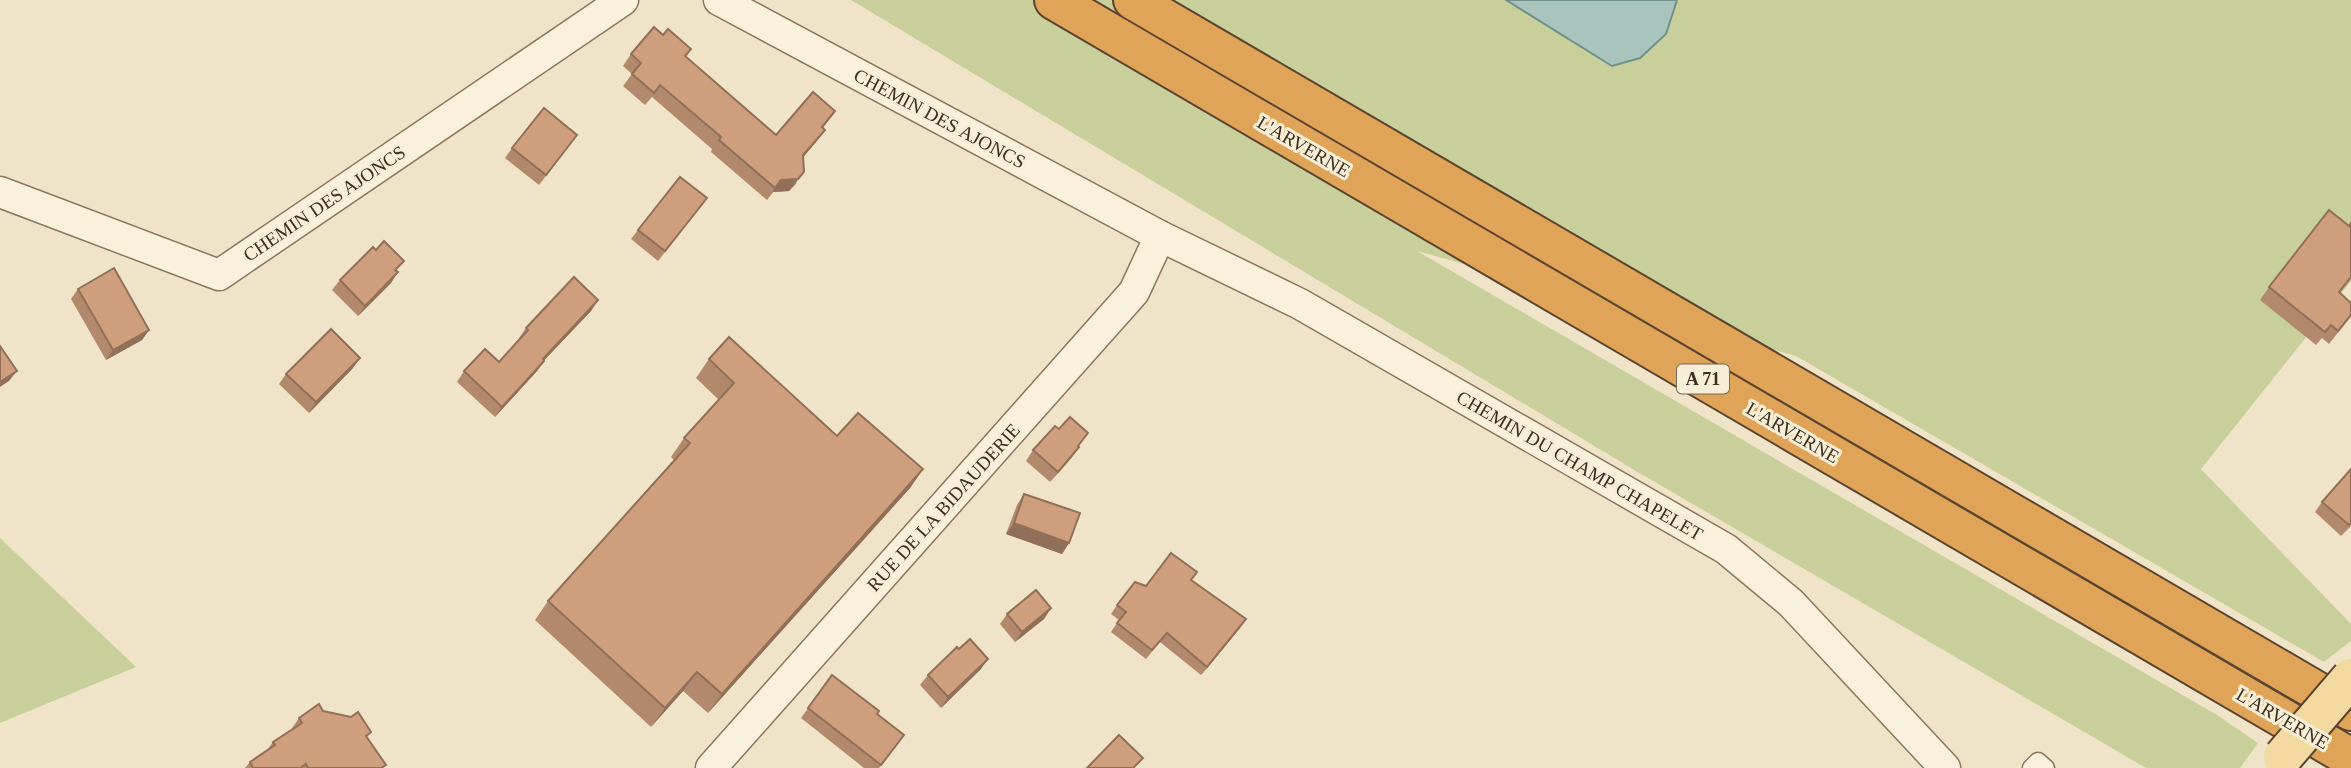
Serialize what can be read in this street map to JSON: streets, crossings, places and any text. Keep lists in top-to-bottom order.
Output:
{
  "streets": {
    "highway": ["L'ARVERNE", "A 71"],
    "street": ["CHEMIN DES AJONCS", "CHEMIN DU CHAMP CHAPELET", "RUE DE LA BIDAUDERIE"]
  },
  "crossings": [
    ["CHEMIN DES AJONCS", "CHEMIN DU CHAMP CHAPELET"],
    ["CHEMIN DES AJONCS", "RUE DE LA BIDAUDERIE"],
    ["CHEMIN DU CHAMP CHAPELET", "RUE DE LA BIDAUDERIE"]
  ]
}
